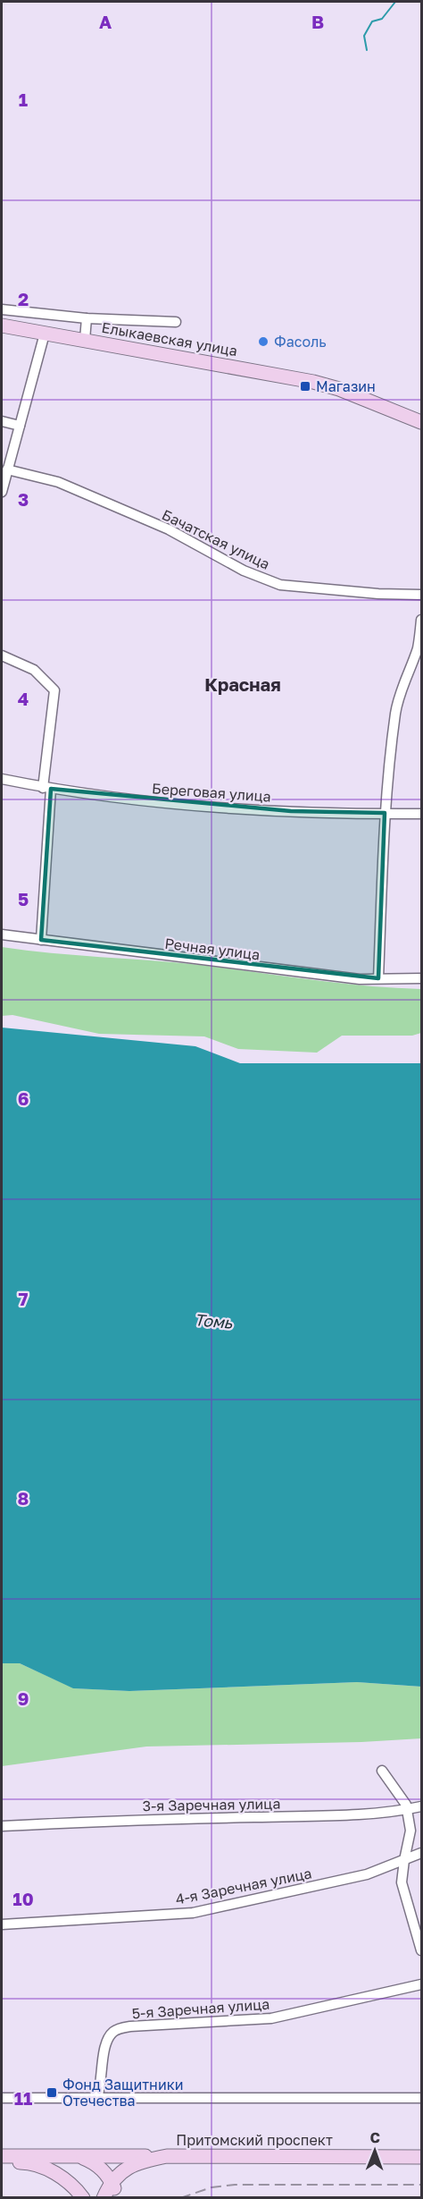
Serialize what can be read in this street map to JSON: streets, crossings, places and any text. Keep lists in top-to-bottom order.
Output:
{
  "streets": {
    "main road": ["Елыкаевская улица", "Притомский проспект"],
    "street": [
      "Бачатская улица",
      "Береговая улица",
      "Речная улица",
      "3-я Заречная улица",
      "4-я Заречная улица",
      "5-я Заречная улица"
    ]
  },
  "districts": ["Красная"],
  "water": ["Томь"],
  "places": {
    "other": ["Фасоль"],
    "transit": ["Магазин", "Фонд Защитники Отечества"]
  },
  "north": "top",
  "grid": {
    "columns": ["A", "B"],
    "rows": [
      "1",
      "2",
      "3",
      "4",
      "5",
      "6",
      "7",
      "8",
      "9",
      "10",
      "11"
    ]
  }
}
